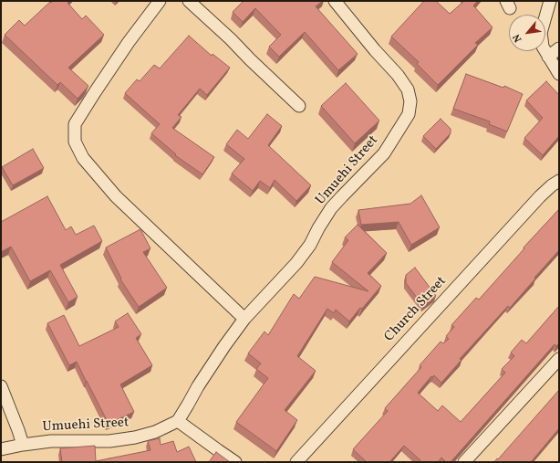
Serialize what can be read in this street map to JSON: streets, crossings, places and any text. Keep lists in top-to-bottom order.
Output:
{
  "streets": {
    "street": ["Umuehi Street", "Church Street"]
  },
  "north": "bottom left"
}
